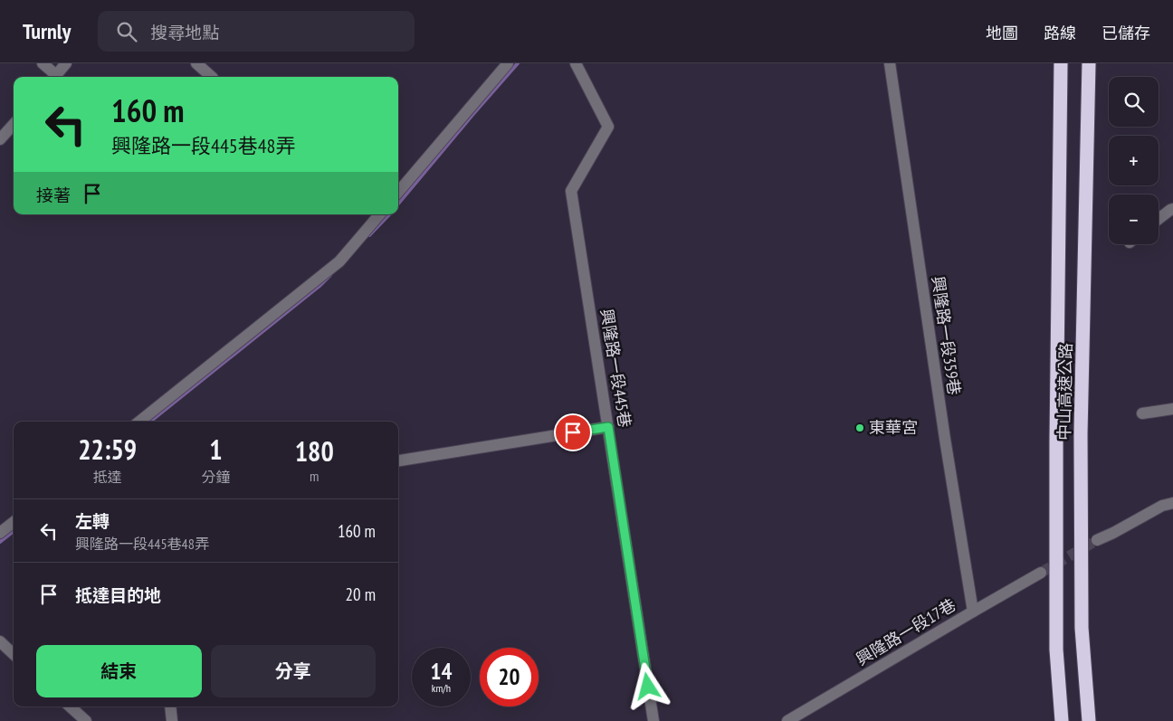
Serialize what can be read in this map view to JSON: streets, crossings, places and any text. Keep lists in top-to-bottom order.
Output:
{
  "streets": {
    "highway": ["中山高速公路"],
    "street": ["興隆路一段359巷", "興隆路一段445巷", "興隆路一段17巷"]
  },
  "crossings": [
    ["興隆路一段359巷", "興隆路一段17巷"]
  ],
  "places": ["東華宮"],
  "page": {
    "header": "Turnly",
    "search": "搜尋地點",
    "nav": ["地圖", "路線", "已儲存"],
    "map_buttons": ["+", "−"],
    "turn": ["160 m", "興隆路一段445巷48弄"],
    "then": "接著",
    "eta": [
      "22:59",
      "抵達",
      "1",
      "分鐘",
      "180",
      "m"
    ],
    "list": [
      {
        "name": "左轉",
        "note": "興隆路一段445巷48弄",
        "value": "160 m"
      },
      {
        "name": "抵達目的地",
        "value": "20 m"
      }
    ],
    "buttons": ["結束", "分享"],
    "speed": "14 km/h",
    "limit": "20"
  }
}
